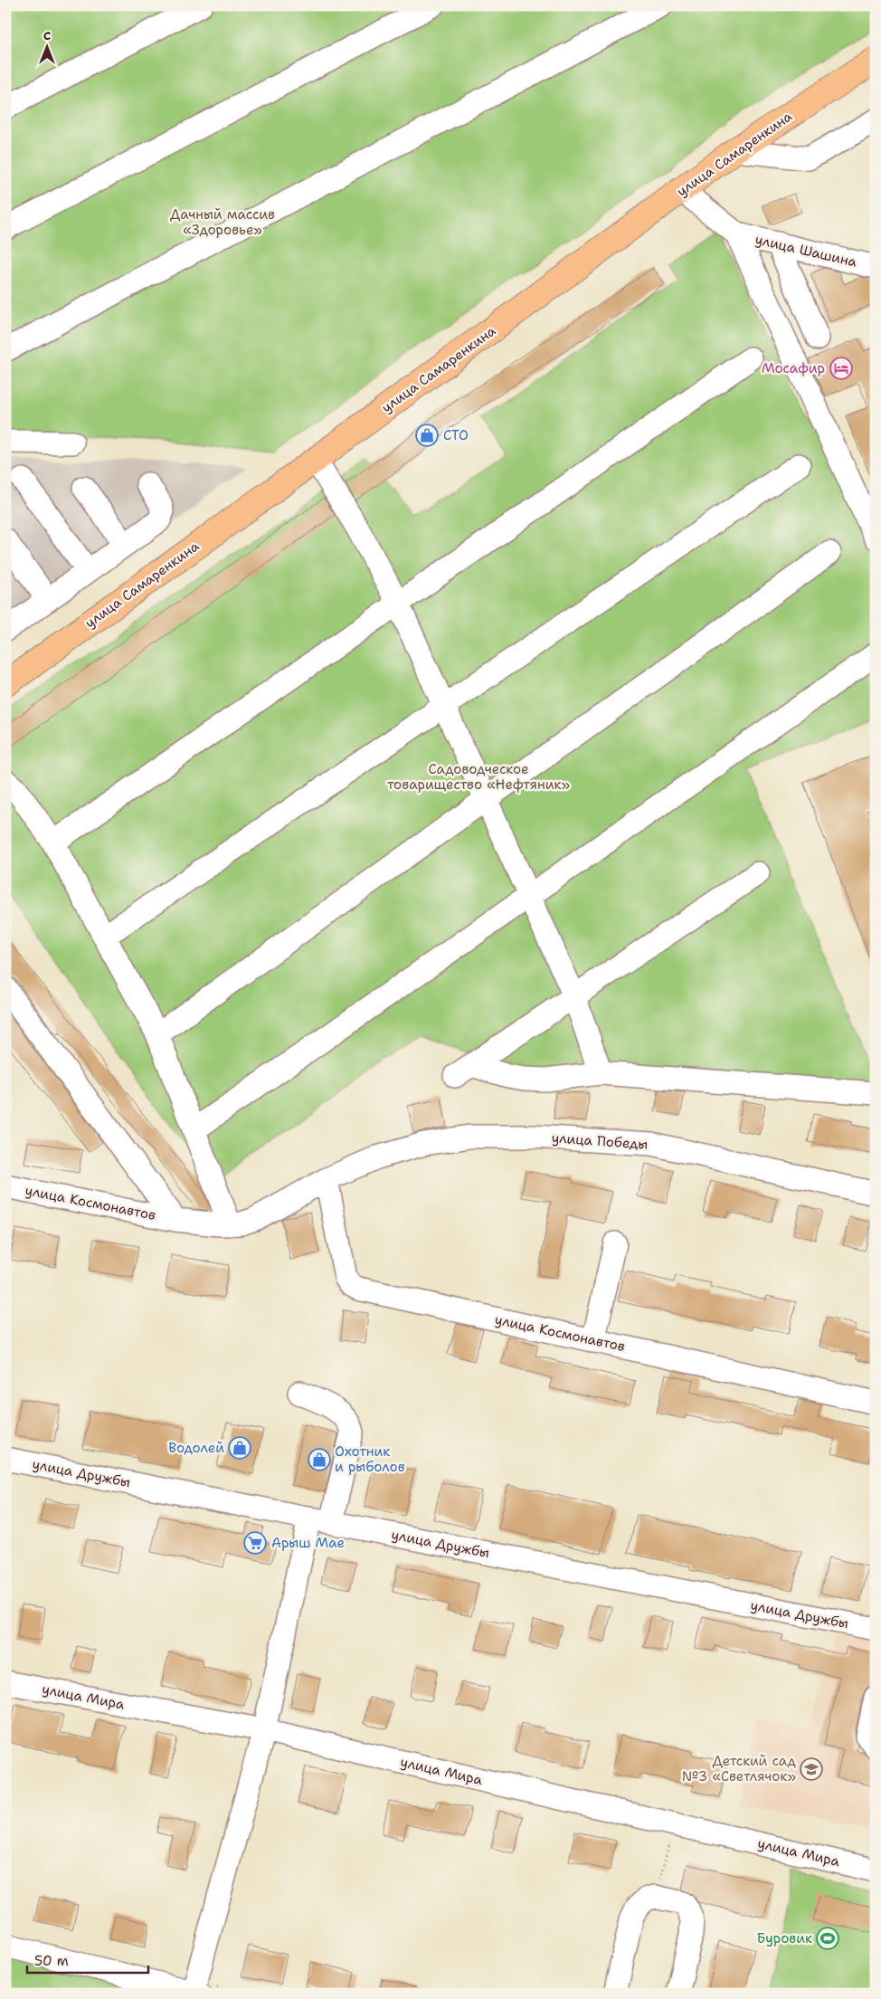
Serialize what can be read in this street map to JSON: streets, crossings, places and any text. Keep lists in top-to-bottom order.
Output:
{
  "streets": {
    "main road": ["улица Самаренкина"],
    "street": [
      "улица Шашина",
      "улица Победы",
      "улица Космонавтов",
      "улица Дружбы",
      "улица Мира"
    ]
  },
  "crossings": [
    ["улица Победы", "улица Космонавтов"]
  ],
  "parks": ["Дачный массив «Здоровье»", "Садоводческое товарищество «Нефтяник»"],
  "places": {
    "hotel": ["Мосафир"],
    "shop": ["СТО", "Водолей", "Охотник и рыболов"],
    "supermarket": ["Арыш Мае"],
    "school or university": ["Детский сад №3 «Светлячок»"],
    "sports": ["Буровик"]
  },
  "scale_bar": "50 m",
  "north": "top"
}
